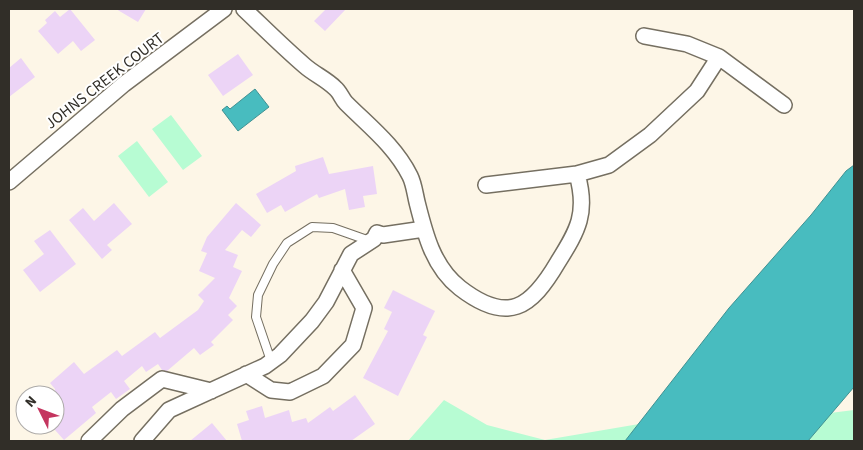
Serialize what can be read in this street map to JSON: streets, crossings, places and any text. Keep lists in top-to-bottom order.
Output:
{
  "streets": {
    "street": ["JOHNS CREEK COURT"]
  },
  "north": "top left"
}
